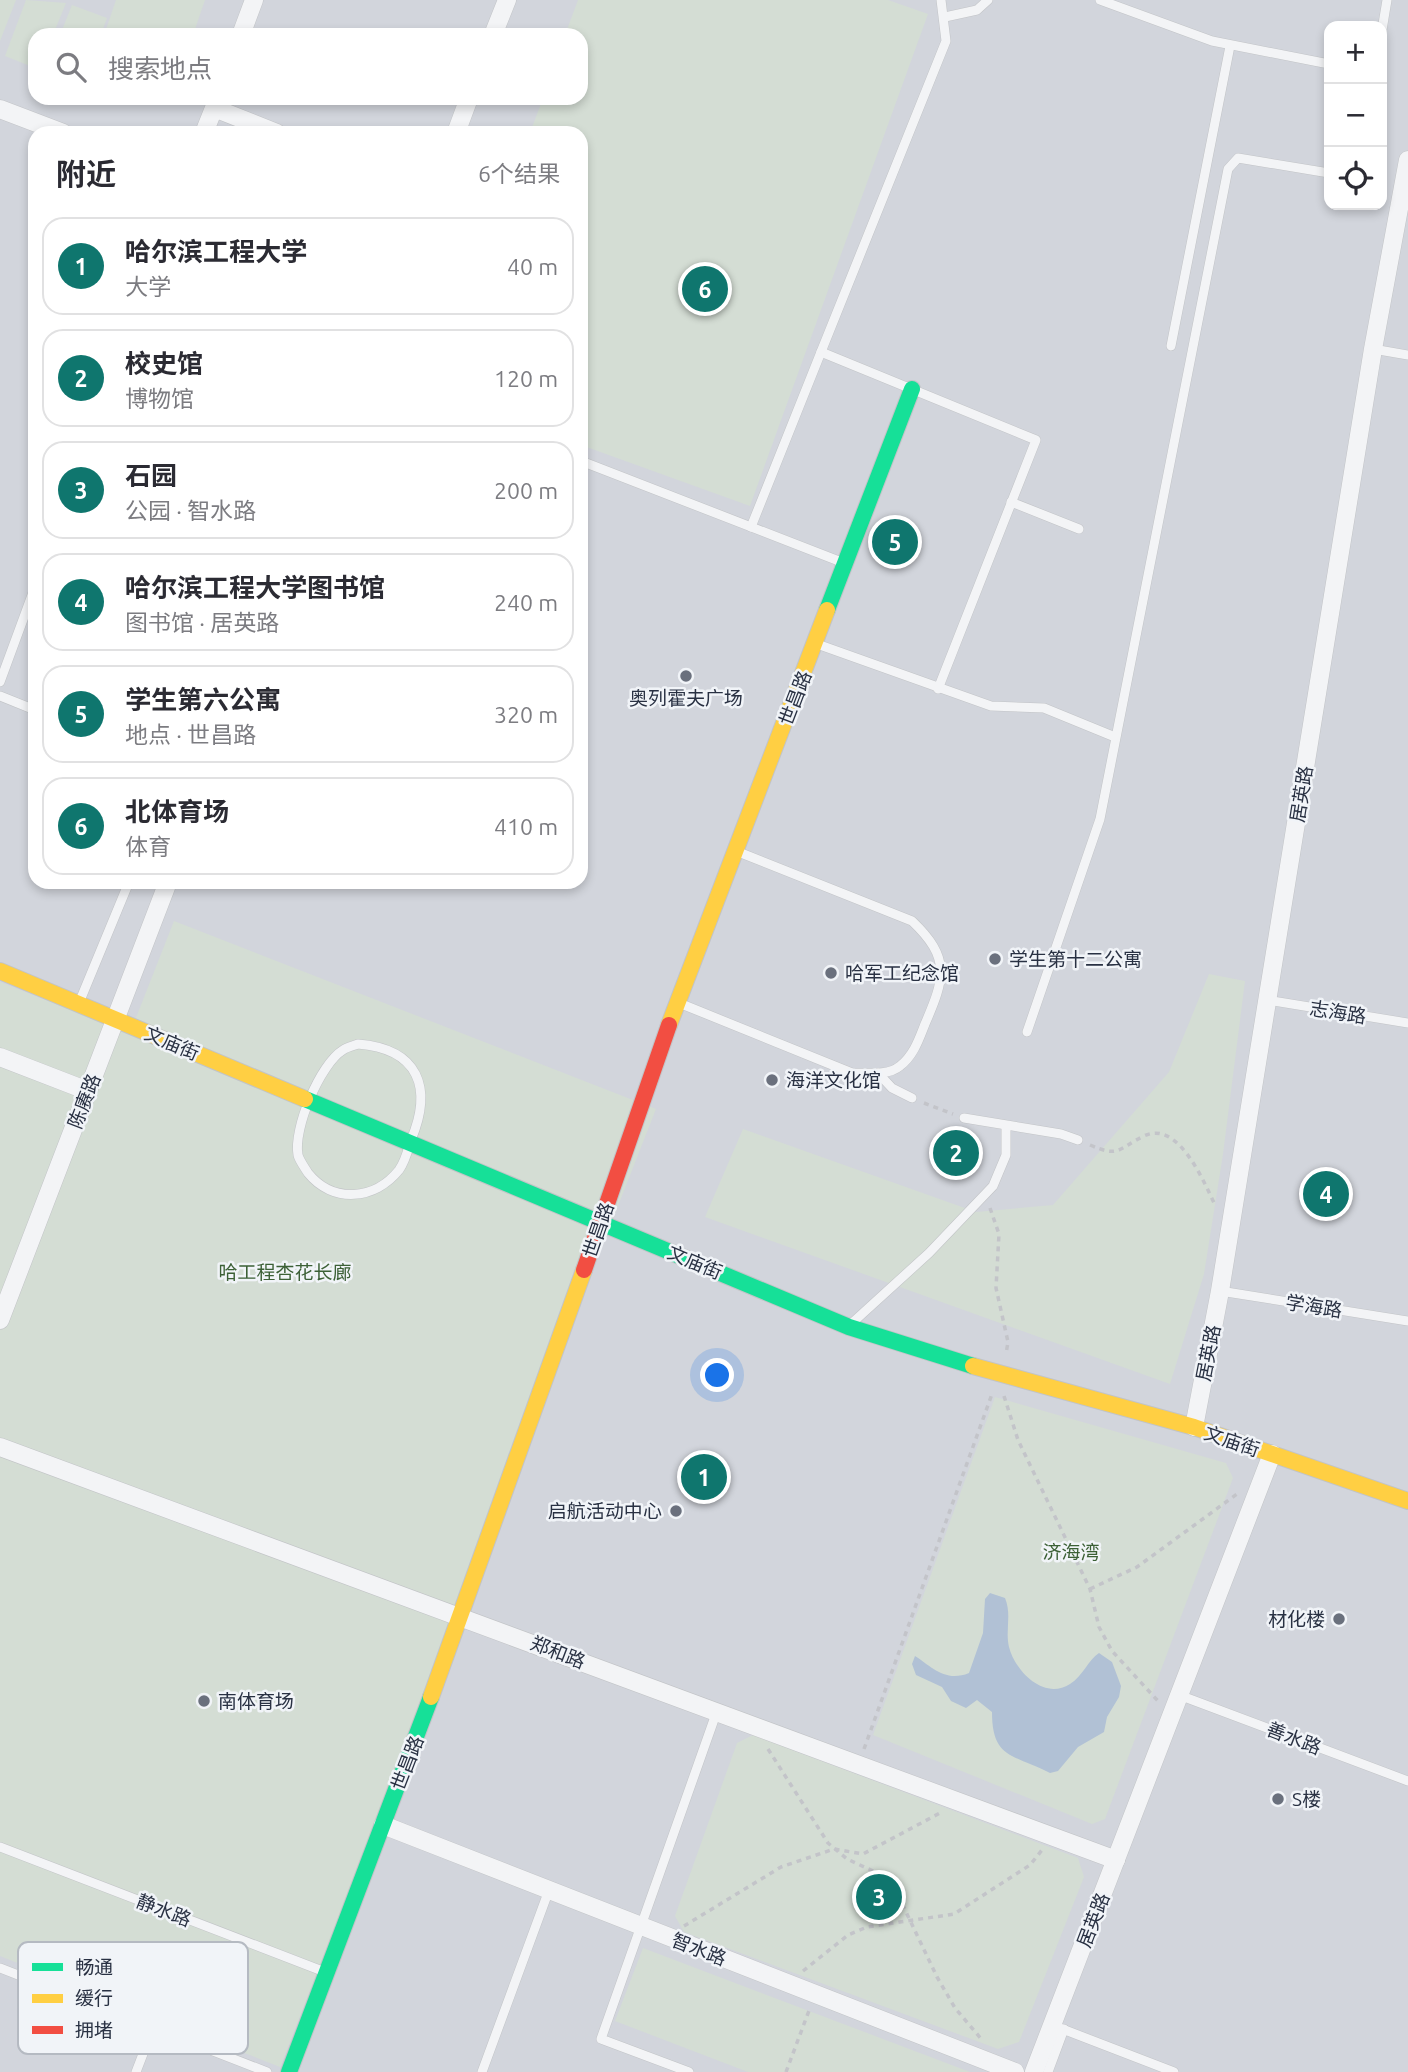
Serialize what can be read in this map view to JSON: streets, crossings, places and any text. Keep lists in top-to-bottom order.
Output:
{
  "streets": {
    "street": [
      "世昌路",
      "居英路",
      "文庙街",
      "陈赓路",
      "郑和路",
      "智水路"
    ],
    "lane": [
      "志海路",
      "学海路",
      "善水路",
      "静水路"
    ]
  },
  "crossings": [
    ["世昌路", "文庙街"],
    ["世昌路", "郑和路"],
    ["世昌路", "静水路"],
    ["世昌路", "智水路"],
    ["居英路", "志海路"],
    ["居英路", "文庙街"],
    ["居英路", "学海路"],
    ["居英路", "郑和路"],
    ["居英路", "善水路"],
    ["文庙街", "陈赓路"]
  ],
  "parks": ["哈工程杏花长廊", "济海湾"],
  "places": [
    "奥列霍夫广场",
    "学生第十二公寓",
    "哈军工纪念馆",
    "海洋文化馆",
    "启航活动中心",
    "材化楼",
    "南体育场",
    "S楼"
  ],
  "legend": ["畅通", "缓行", "拥堵"],
  "page": {
    "map_buttons": ["+", "−"],
    "search": "搜索地点",
    "heading": ["附近", "6个结果"],
    "list": [
      {
        "mark": "1",
        "name": "哈尔滨工程大学",
        "note": "大学",
        "value": "40 m"
      },
      {
        "mark": "2",
        "name": "校史馆",
        "note": "博物馆",
        "value": "120 m"
      },
      {
        "mark": "3",
        "name": "石园",
        "note": "公园 · 智水路",
        "value": "200 m"
      },
      {
        "mark": "4",
        "name": "哈尔滨工程大学图书馆",
        "note": "图书馆 · 居英路",
        "value": "240 m"
      },
      {
        "mark": "5",
        "name": "学生第六公寓",
        "note": "地点 · 世昌路",
        "value": "320 m"
      },
      {
        "mark": "6",
        "name": "北体育场",
        "note": "体育",
        "value": "410 m"
      }
    ],
    "pins": [
      "6",
      "5",
      "2",
      "4",
      "1",
      "3"
    ]
  }
}
